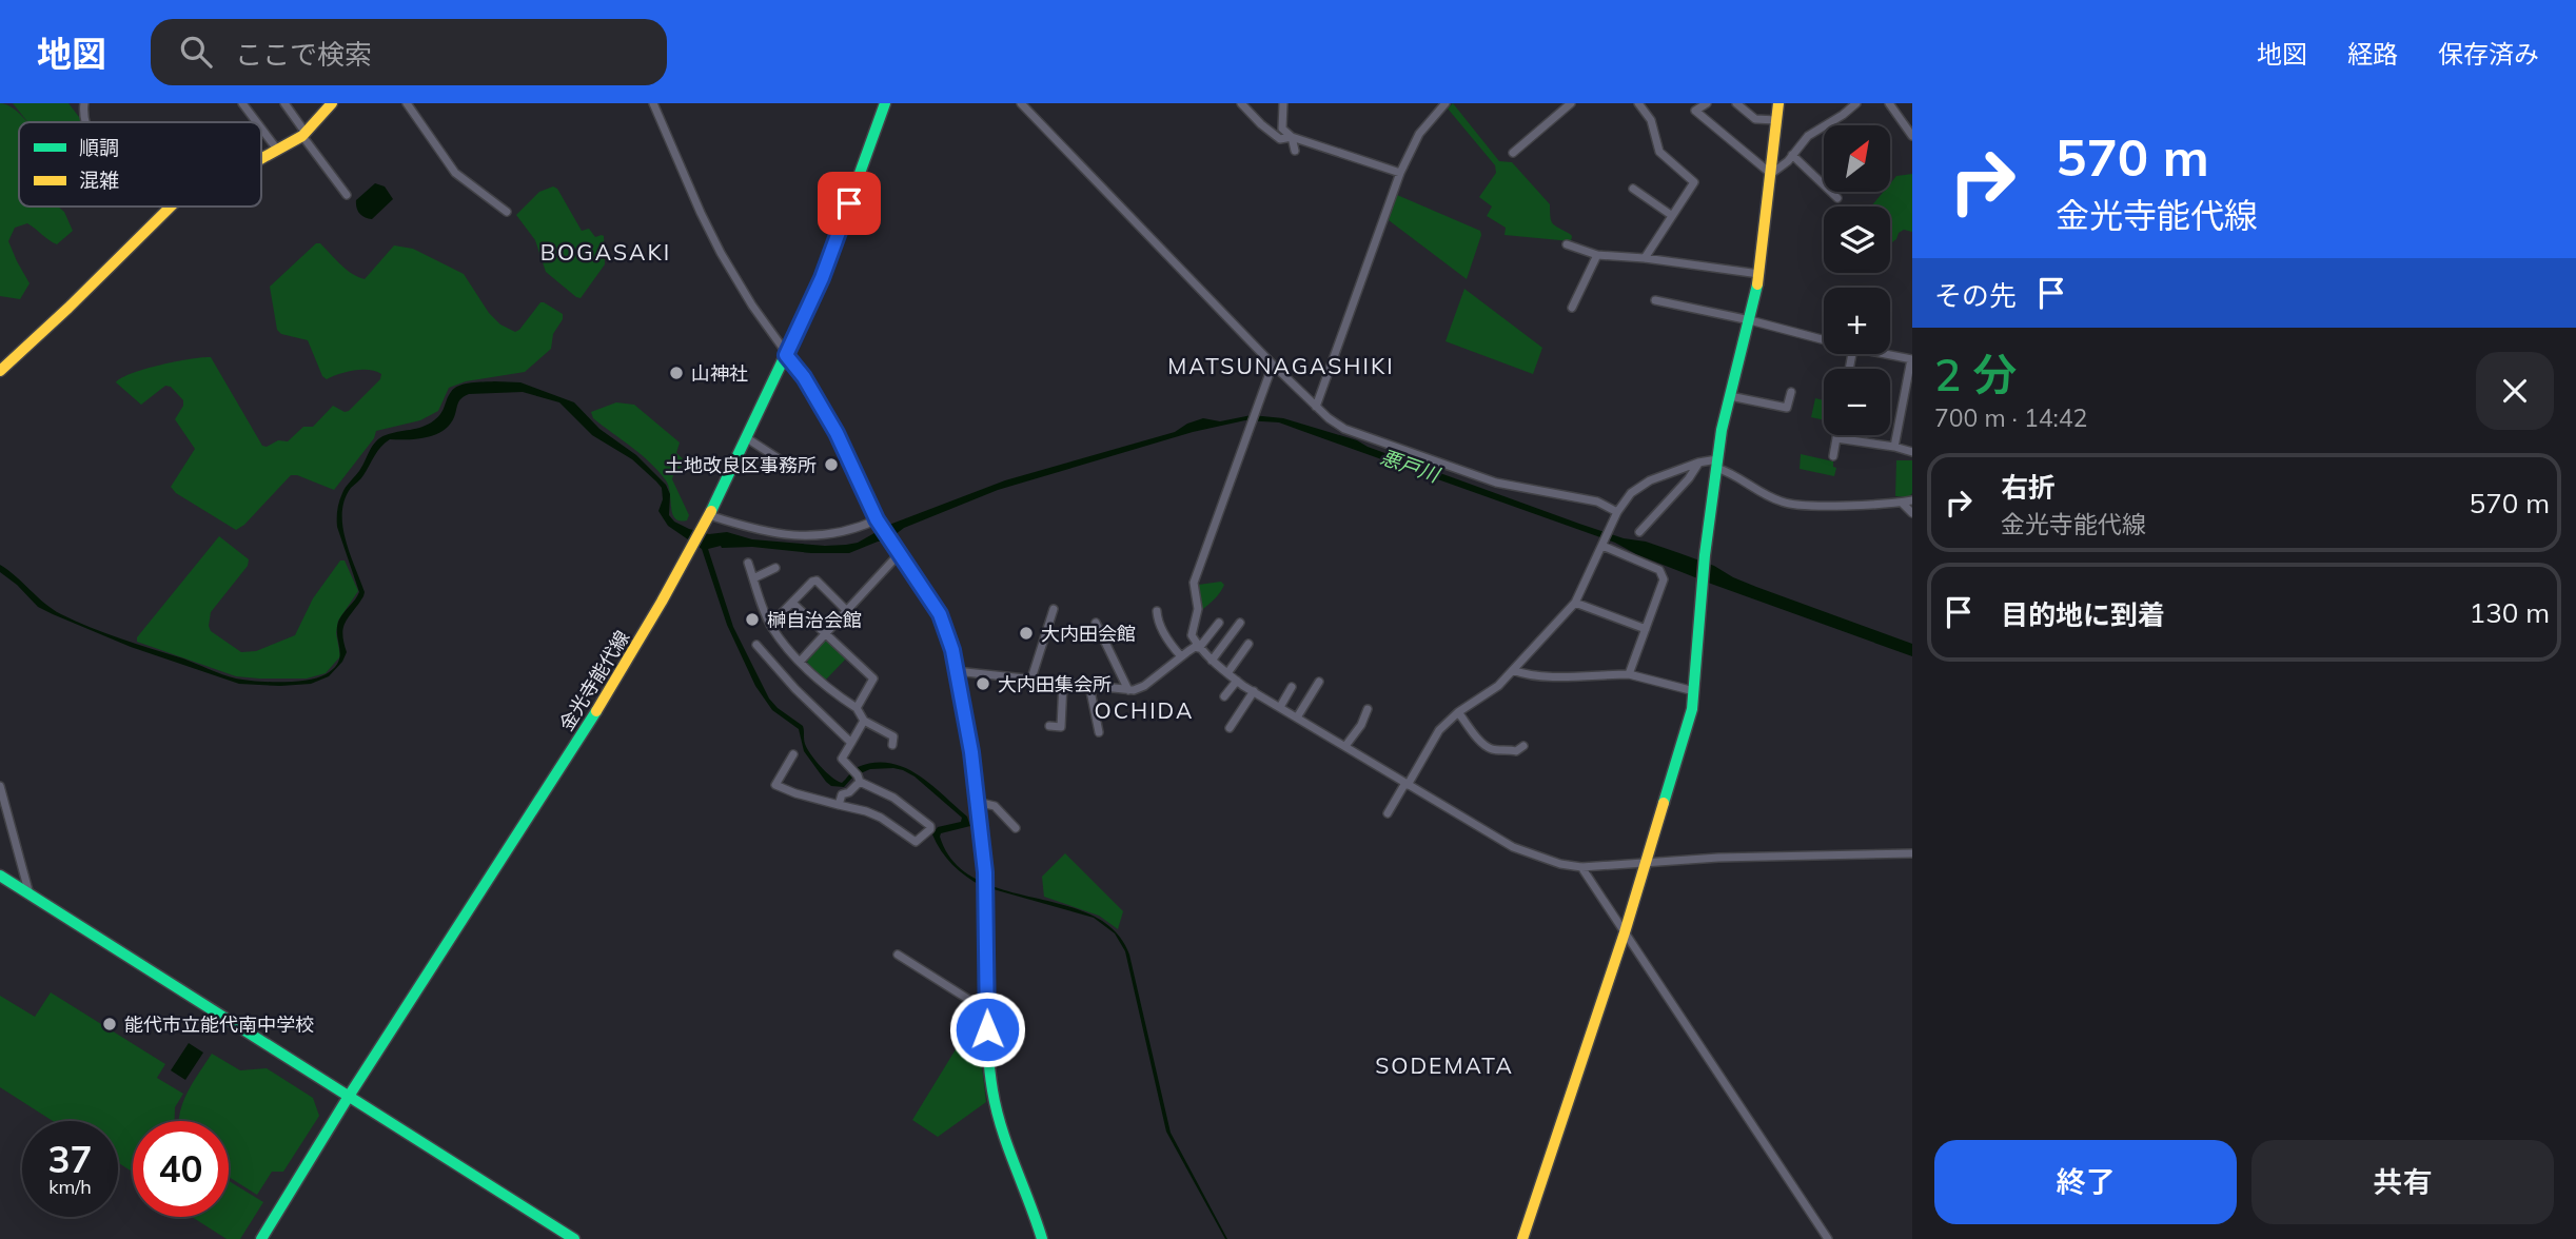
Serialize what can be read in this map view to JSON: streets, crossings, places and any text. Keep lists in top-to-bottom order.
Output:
{
  "streets": {
    "street": ["金光寺能代線"]
  },
  "districts": [
    "BOGASAKI",
    "MATSUNAGASHIKI",
    "OCHIDA",
    "SODEMATA"
  ],
  "water": ["悪戸川"],
  "places": [
    "山神社",
    "土地改良区事務所",
    "榊自治会館",
    "大内田会館",
    "大内田集会所",
    "能代市立能代南中学校"
  ],
  "legend": ["順調", "混雑"],
  "north": "top right",
  "page": {
    "header": "地図",
    "search": "ここで検索",
    "nav": ["地図", "経路", "保存済み"],
    "turn": ["570 m", "金光寺能代線"],
    "map_buttons": ["+", "−"],
    "then": "その先",
    "heading": ["2 分", "700 m · 14:42"],
    "list": [
      {
        "name": "右折",
        "note": "金光寺能代線",
        "value": "570 m"
      },
      {
        "name": "目的地に到着",
        "value": "130 m"
      }
    ],
    "speed": "37 km/h",
    "limit": "40",
    "buttons": ["終了", "共有"]
  }
}
